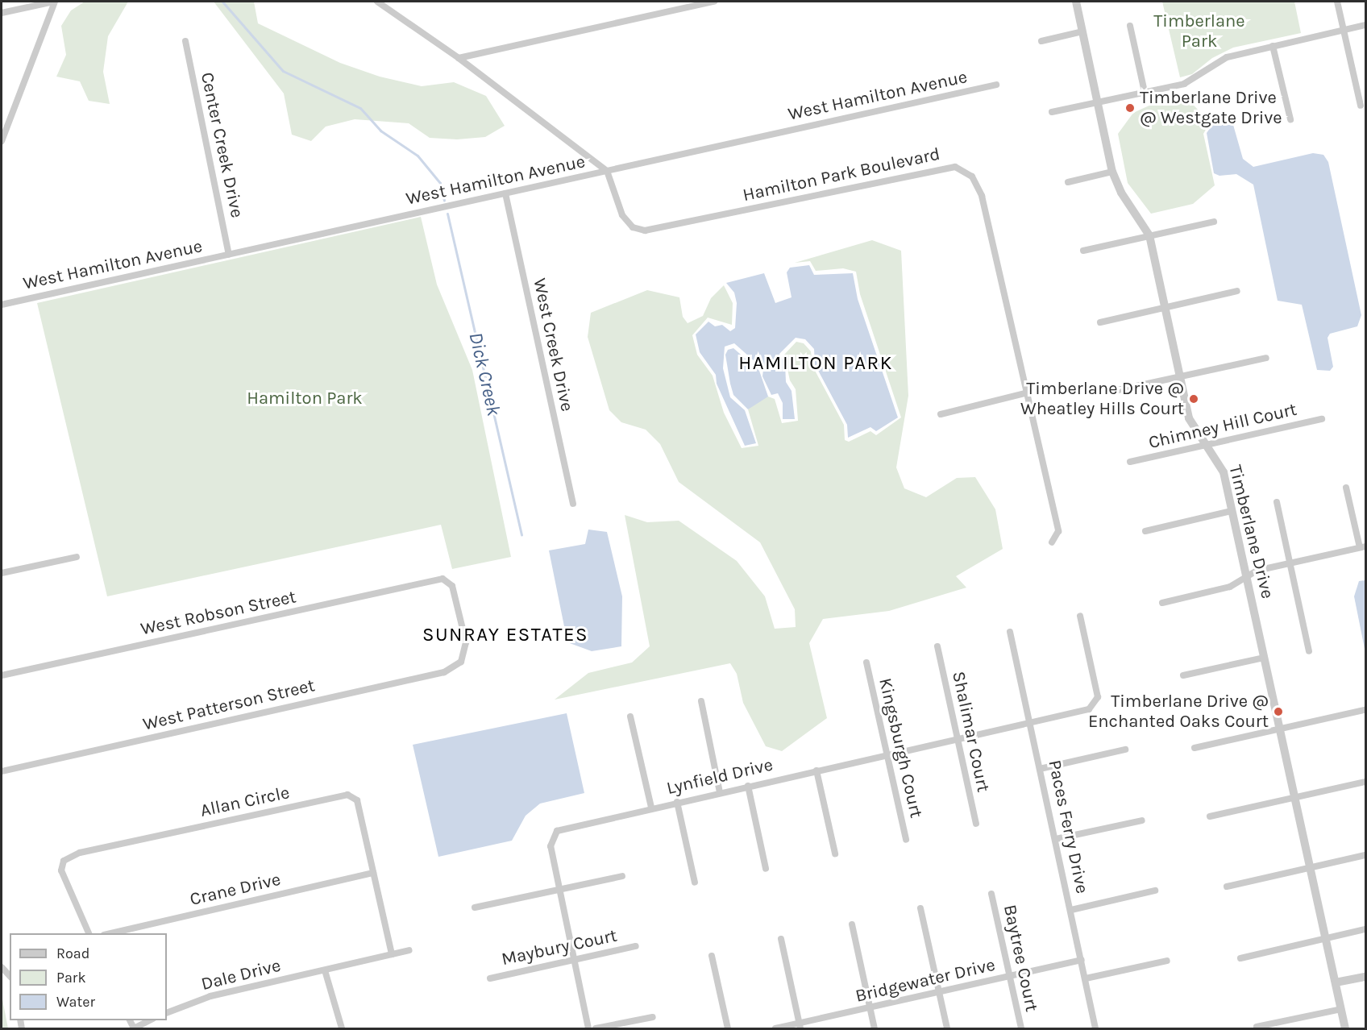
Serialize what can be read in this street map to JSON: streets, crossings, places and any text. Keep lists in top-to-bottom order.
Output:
{
  "streets": {
    "street": [
      "West Hamilton Avenue",
      "Center Creek Drive",
      "Hamilton Park Boulevard",
      "West Creek Drive",
      "Chimney Hill Court",
      "Timberlane Drive",
      "West Robson Street",
      "West Patterson Street",
      "Shalimar Court",
      "Kingsburgh Court",
      "Lynfield Drive",
      "Allan Circle",
      "Paces Ferry Drive",
      "Crane Drive",
      "Maybury Court",
      "Baytree Court",
      "Dale Drive",
      "Bridgewater Drive"
    ]
  },
  "crossings": [
    ["West Hamilton Avenue", "Center Creek Drive"],
    ["West Hamilton Avenue", "Hamilton Park Boulevard"],
    ["West Hamilton Avenue", "West Creek Drive"],
    ["Chimney Hill Court", "Timberlane Drive"],
    ["West Robson Street", "West Patterson Street"],
    ["Shalimar Court", "Lynfield Drive"],
    ["Kingsburgh Court", "Lynfield Drive"],
    ["Lynfield Drive", "Paces Ferry Drive"],
    ["Lynfield Drive", "Maybury Court"],
    ["Allan Circle", "Crane Drive"],
    ["Allan Circle", "Dale Drive"],
    ["Paces Ferry Drive", "Bridgewater Drive"],
    ["Baytree Court", "Bridgewater Drive"]
  ],
  "districts": ["HAMILTON PARK", "SUNRAY ESTATES"],
  "water": ["Dick Creek"],
  "parks": ["Timberlane Park", "Hamilton Park"],
  "places": ["Timberlane Drive @ Westgate Drive", "Timberlane Drive @ Wheatley Hills Court", "Timberlane Drive @ Enchanted Oaks Court"],
  "legend": ["Road", "Park", "Water"]
}
